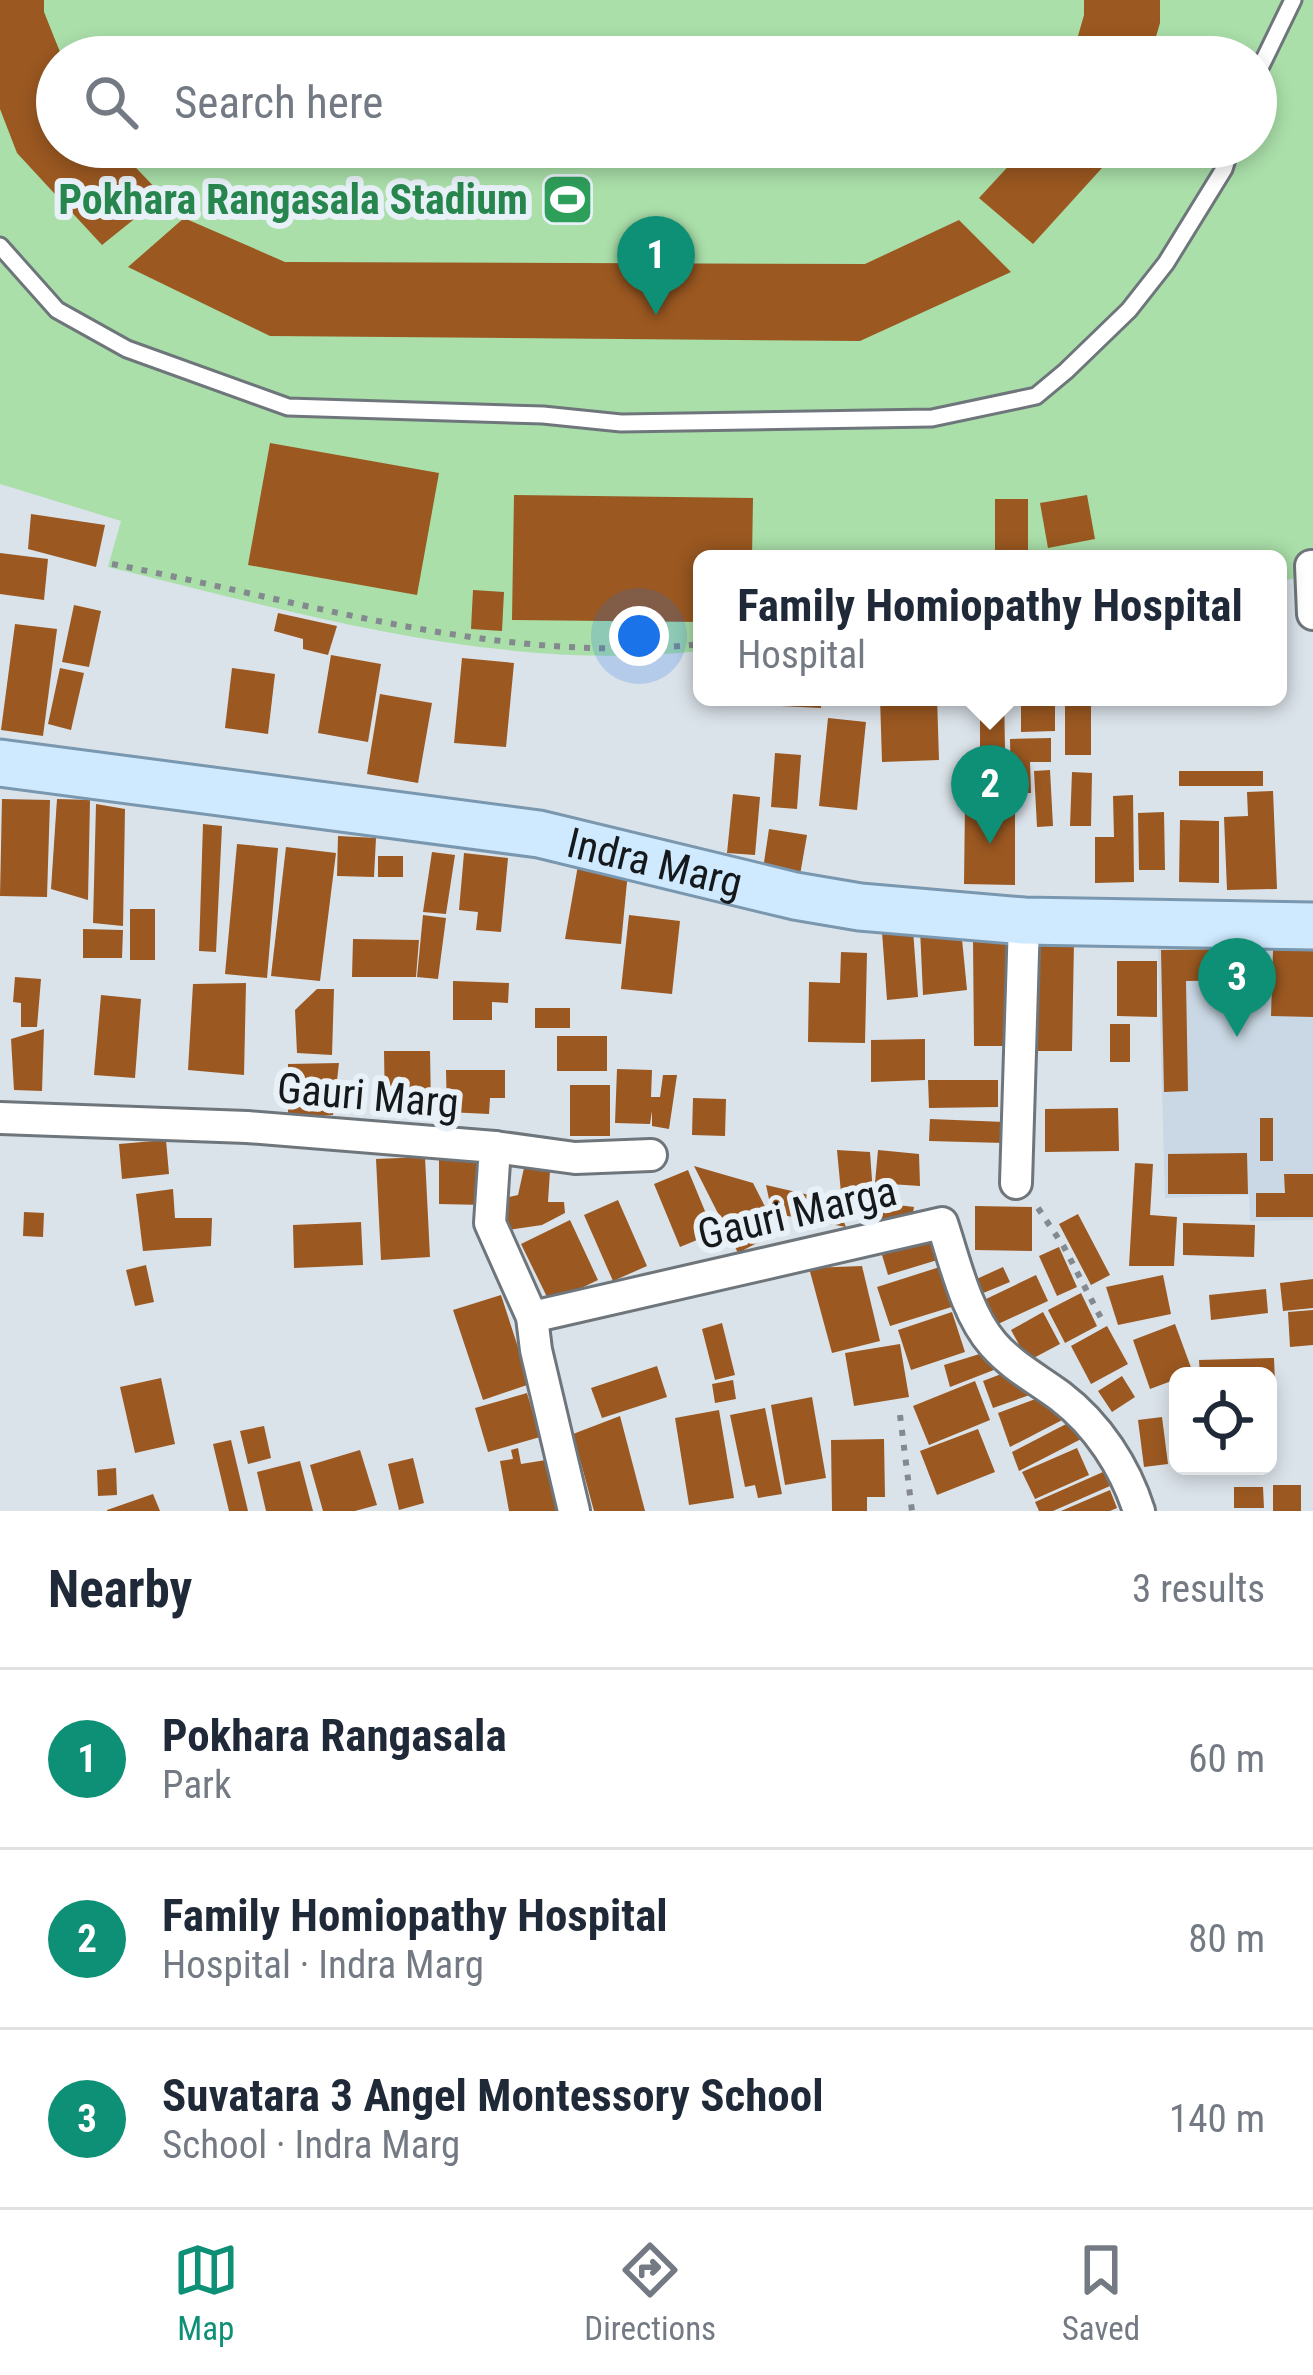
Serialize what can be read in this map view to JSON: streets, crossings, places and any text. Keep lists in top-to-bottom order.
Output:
{
  "streets": {
    "main road": ["Indra Marg"],
    "street": ["Gauri Marg", "Gauri Marga"]
  },
  "crossings": [
    ["Gauri Marg", "Gauri Marga"]
  ],
  "places": {
    "sports": ["Pokhara Rangasala Stadium"]
  },
  "page": {
    "search": "Search here",
    "pins": ["1", "2", "3"],
    "popup": ["Family Homiopathy Hospital", "Hospital"],
    "heading": ["Nearby", "3 results"],
    "list": [
      {
        "mark": "1",
        "name": "Pokhara Rangasala",
        "note": "Park",
        "value": "60 m"
      },
      {
        "mark": "2",
        "name": "Family Homiopathy Hospital",
        "note": "Hospital · Indra Marg",
        "value": "80 m"
      },
      {
        "mark": "3",
        "name": "Suvatara 3 Angel Montessory School",
        "note": "School · Indra Marg",
        "value": "140 m"
      }
    ],
    "nav": ["Map", "Directions", "Saved"]
  }
}
